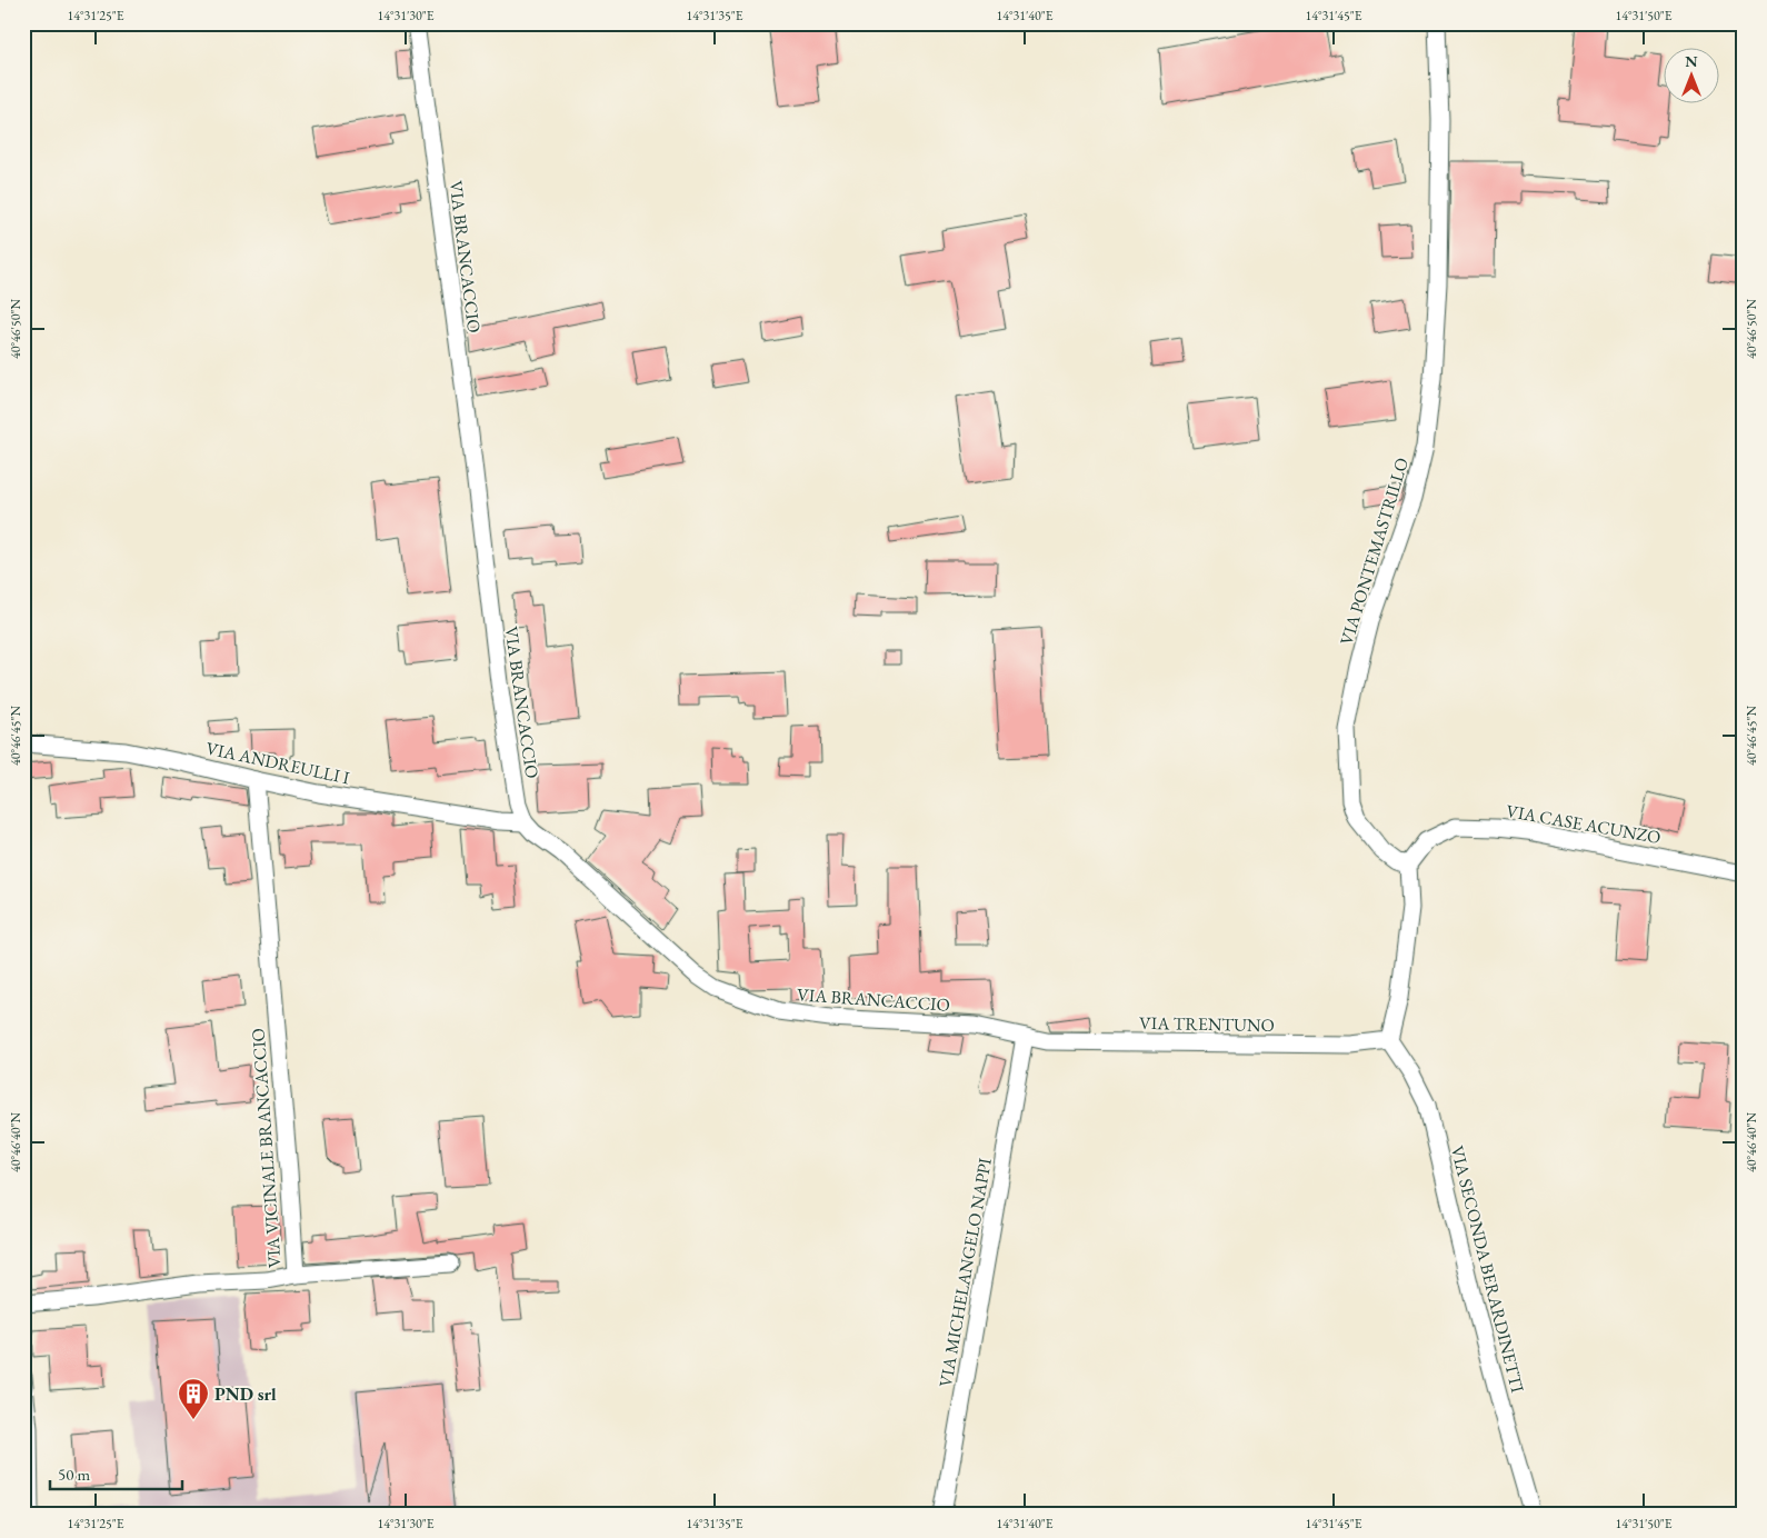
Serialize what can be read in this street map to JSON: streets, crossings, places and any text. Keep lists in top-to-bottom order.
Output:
{
  "streets": {
    "street": [
      "VIA BRANCACCIO",
      "VIA PONTEMASTRILLO",
      "VIA ANDREULLI I",
      "VIA CASE ACUNZO",
      "VIA TRENTUNO",
      "VIA VICINALE BRANCACCIO",
      "VIA SECONDA BERARDINETTI",
      "VIA MICHELANGELO NAPPI"
    ]
  },
  "crossings": [
    ["VIA BRANCACCIO", "VIA ANDREULLI I"],
    ["VIA BRANCACCIO", "VIA TRENTUNO"],
    ["VIA BRANCACCIO", "VIA MICHELANGELO NAPPI"],
    ["VIA PONTEMASTRILLO", "VIA CASE ACUNZO"],
    ["VIA ANDREULLI I", "VIA VICINALE BRANCACCIO"],
    ["VIA TRENTUNO", "VIA SECONDA BERARDINETTI"],
    ["VIA TRENTUNO", "VIA MICHELANGELO NAPPI"]
  ],
  "places": {
    "building": ["PND srl"]
  },
  "scale_bar": "50 m",
  "north": "top",
  "coordinates": [
    "14°31'25\"E",
    "14°31'30\"E",
    "14°31'35\"E",
    "14°31'40\"E",
    "14°31'45\"E",
    "14°31'50\"E",
    "40°46'50\"N",
    "40°46'45\"N",
    "40°46'40\"N"
  ]
}
